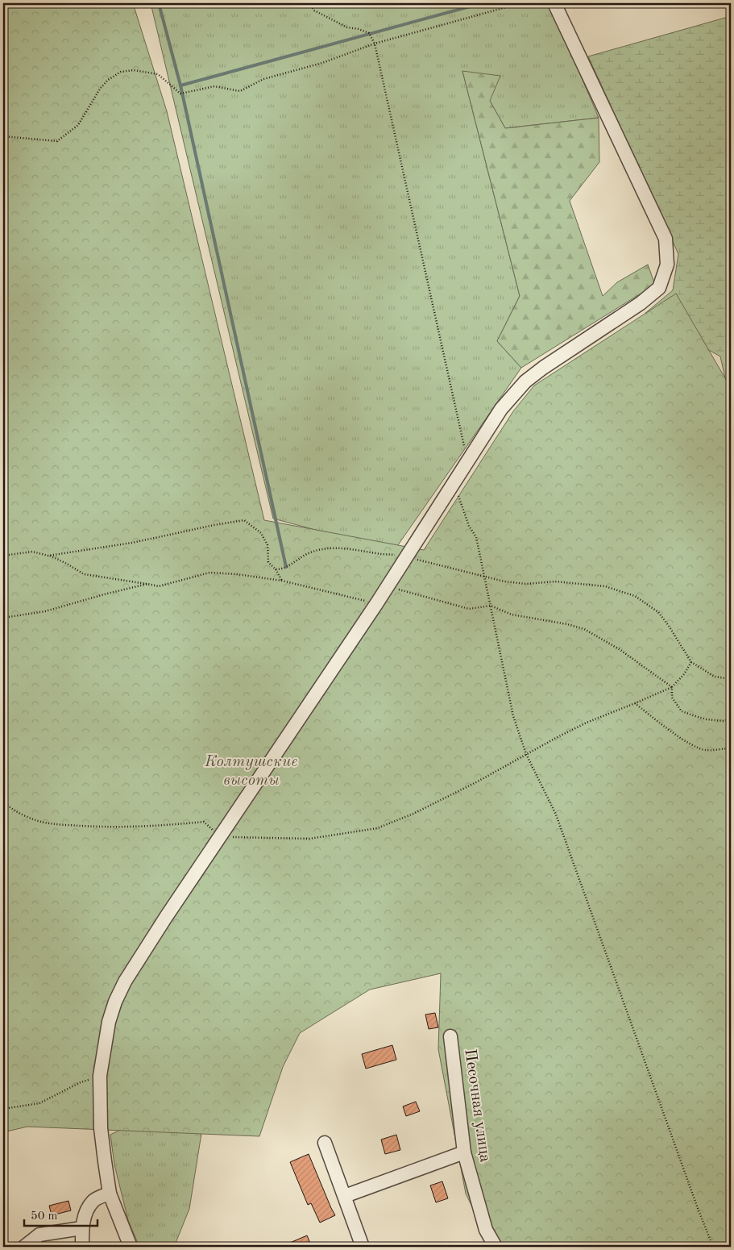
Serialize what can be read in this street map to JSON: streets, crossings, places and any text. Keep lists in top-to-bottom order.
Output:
{
  "streets": {
    "street": ["Песочная улица"]
  },
  "parks": ["Колтушские высоты"],
  "scale_bar": "50 m"
}
